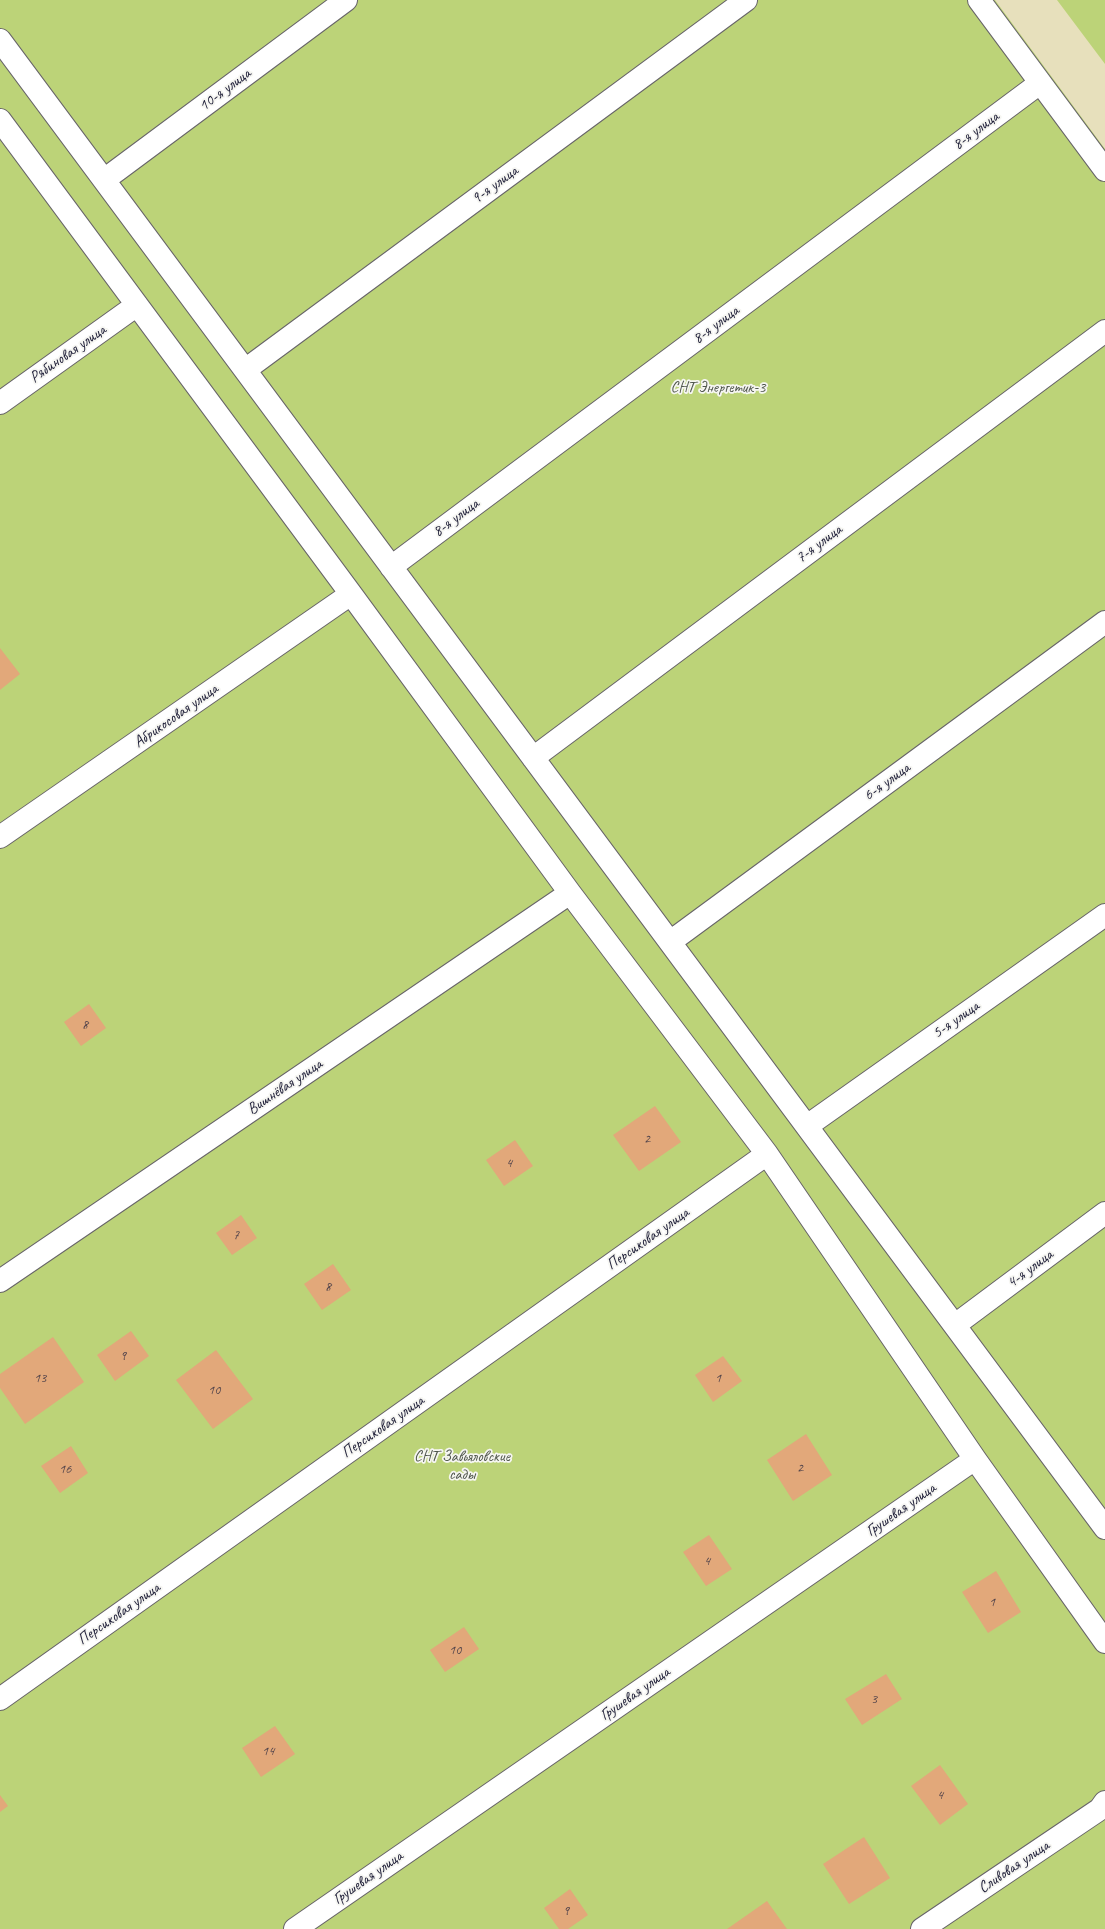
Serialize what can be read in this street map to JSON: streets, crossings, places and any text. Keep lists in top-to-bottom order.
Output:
{
  "streets": {
    "street": [
      "10-я улица",
      "8-я улица",
      "9-я улица",
      "Рябиновая улица",
      "7-я улица",
      "Абрикосовая улица",
      "6-я улица",
      "5-я улица",
      "Вишнёвая улица",
      "Персиковая улица",
      "4-я улица",
      "Грушевая улица",
      "Сливовая улица"
    ]
  },
  "parks": ["СНТ Энергетик-3", "СНТ Завьяловские сады"],
  "house_numbers": [
    "8",
    "2",
    "4",
    "7",
    "8",
    "9",
    "13",
    "1",
    "10",
    "2",
    "16",
    "4",
    "1",
    "10",
    "3",
    "14",
    "4",
    "9"
  ]
}
